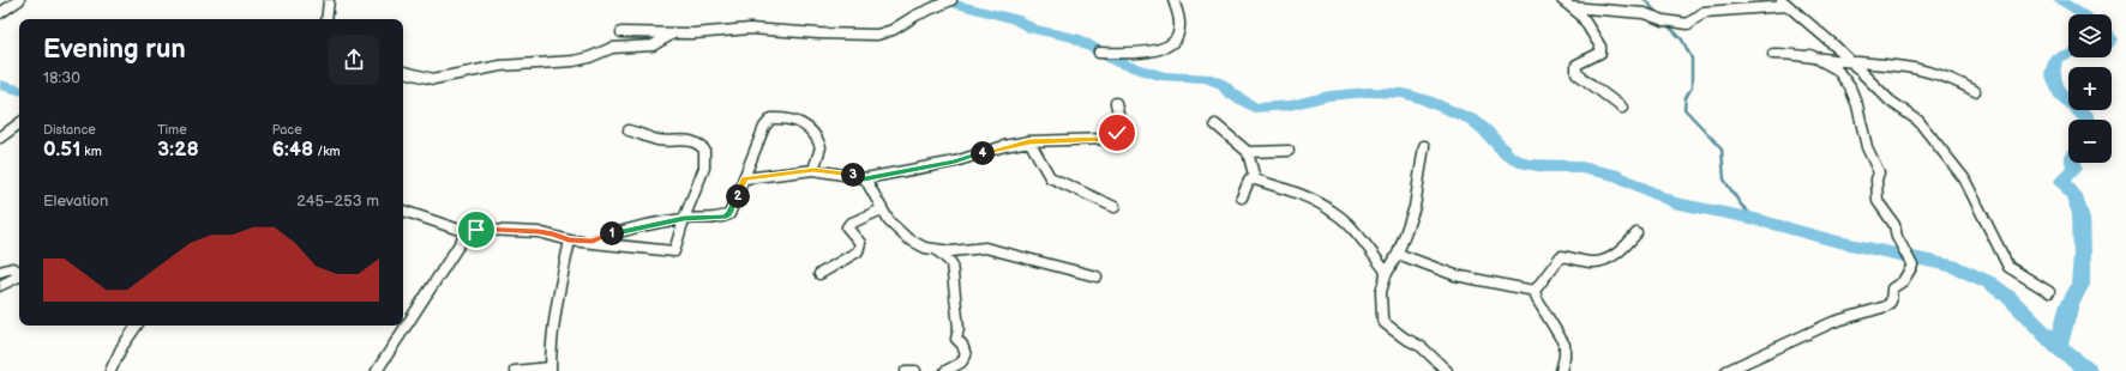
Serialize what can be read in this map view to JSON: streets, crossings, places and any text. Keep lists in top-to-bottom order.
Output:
{
  "page": {
    "map_buttons": ["+", "−"],
    "heading": ["Evening run", "18:30"],
    "stats": [
      ["Distance", "0.51 km"],
      ["Time", "3:28"],
      ["Pace", "6:48 /km"]
    ],
    "pins": [
      "4",
      "3",
      "2",
      "1"
    ],
    "chart": ["Elevation", "245–253 m"]
  }
}
